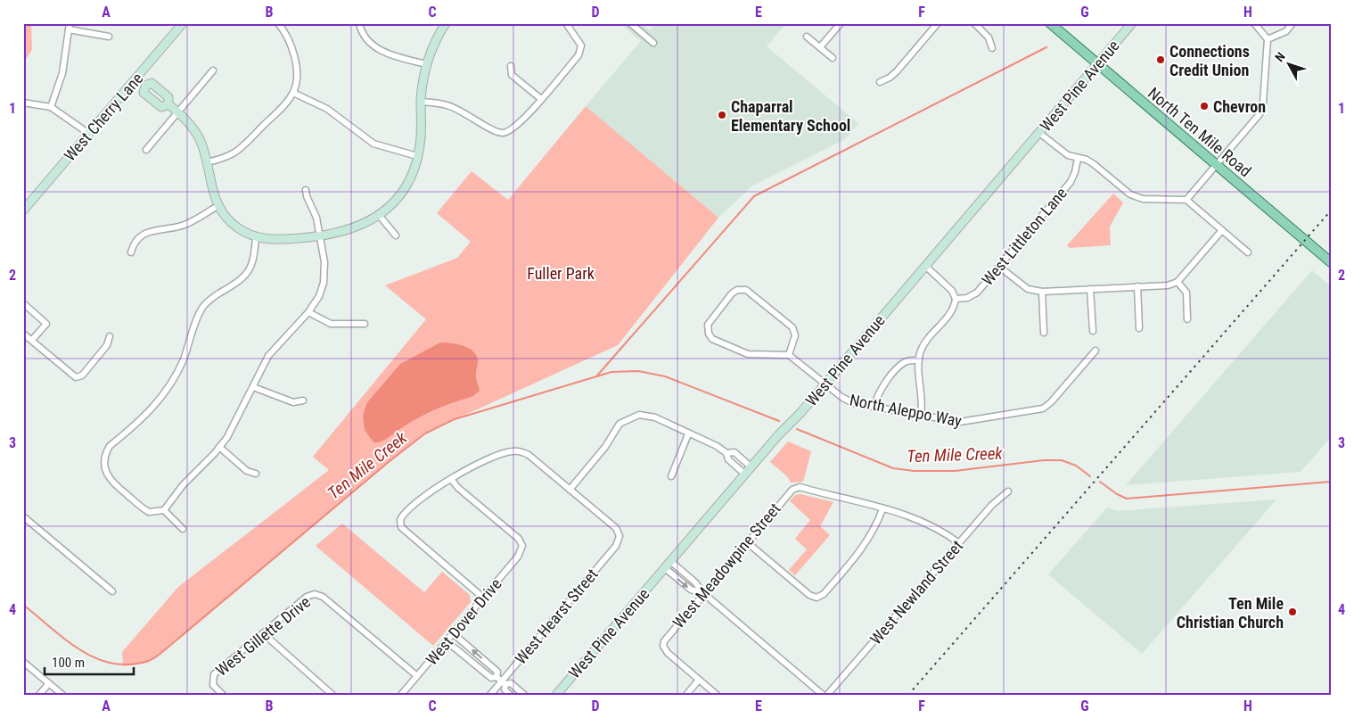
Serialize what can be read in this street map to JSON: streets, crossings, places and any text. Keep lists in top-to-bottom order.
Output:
{
  "streets": {
    "main road": ["North Ten Mile Road"],
    "street": [
      "West Pine Avenue",
      "West Cherry Lane",
      "West Littleton Lane",
      "North Aleppo Way",
      "West Meadowpine Street",
      "West Newland Street",
      "West Hearst Street",
      "West Dover Drive",
      "West Gillette Drive"
    ]
  },
  "crossings": [
    ["West Pine Avenue", "North Ten Mile Road"],
    ["West Pine Avenue", "North Aleppo Way"],
    ["West Dover Drive", "West Gillette Drive"]
  ],
  "water": ["Ten Mile Creek"],
  "parks": ["Fuller Park"],
  "places": [
    "Connections Credit Union",
    "Chevron",
    "Chaparral Elementary School",
    "Ten Mile Christian Church"
  ],
  "scale_bar": "100 m",
  "north": "top left",
  "grid": {
    "columns": [
      "A",
      "B",
      "C",
      "D",
      "E",
      "F",
      "G",
      "H"
    ],
    "rows": [
      "1",
      "2",
      "3",
      "4"
    ]
  }
}
